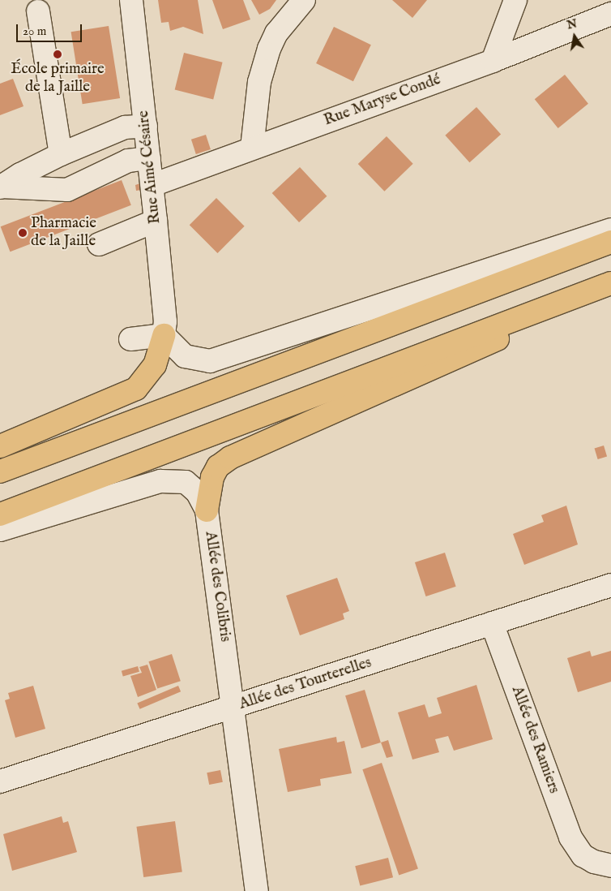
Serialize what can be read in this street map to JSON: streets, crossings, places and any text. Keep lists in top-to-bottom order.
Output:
{
  "streets": {
    "street": [
      "Rue Maryse Condé",
      "Rue Aimé Césaire",
      "Allée des Colibris",
      "Allée des Tourterelles",
      "Allée des Ramiers"
    ]
  },
  "crossings": [
    ["Rue Maryse Condé", "Rue Aimé Césaire"],
    ["Allée des Colibris", "Allée des Tourterelles"],
    ["Allée des Tourterelles", "Allée des Ramiers"]
  ],
  "places": ["École primaire de la Jaille", "Pharmacie de la Jaille"],
  "scale_bar": "20 m",
  "north": "top"
}
